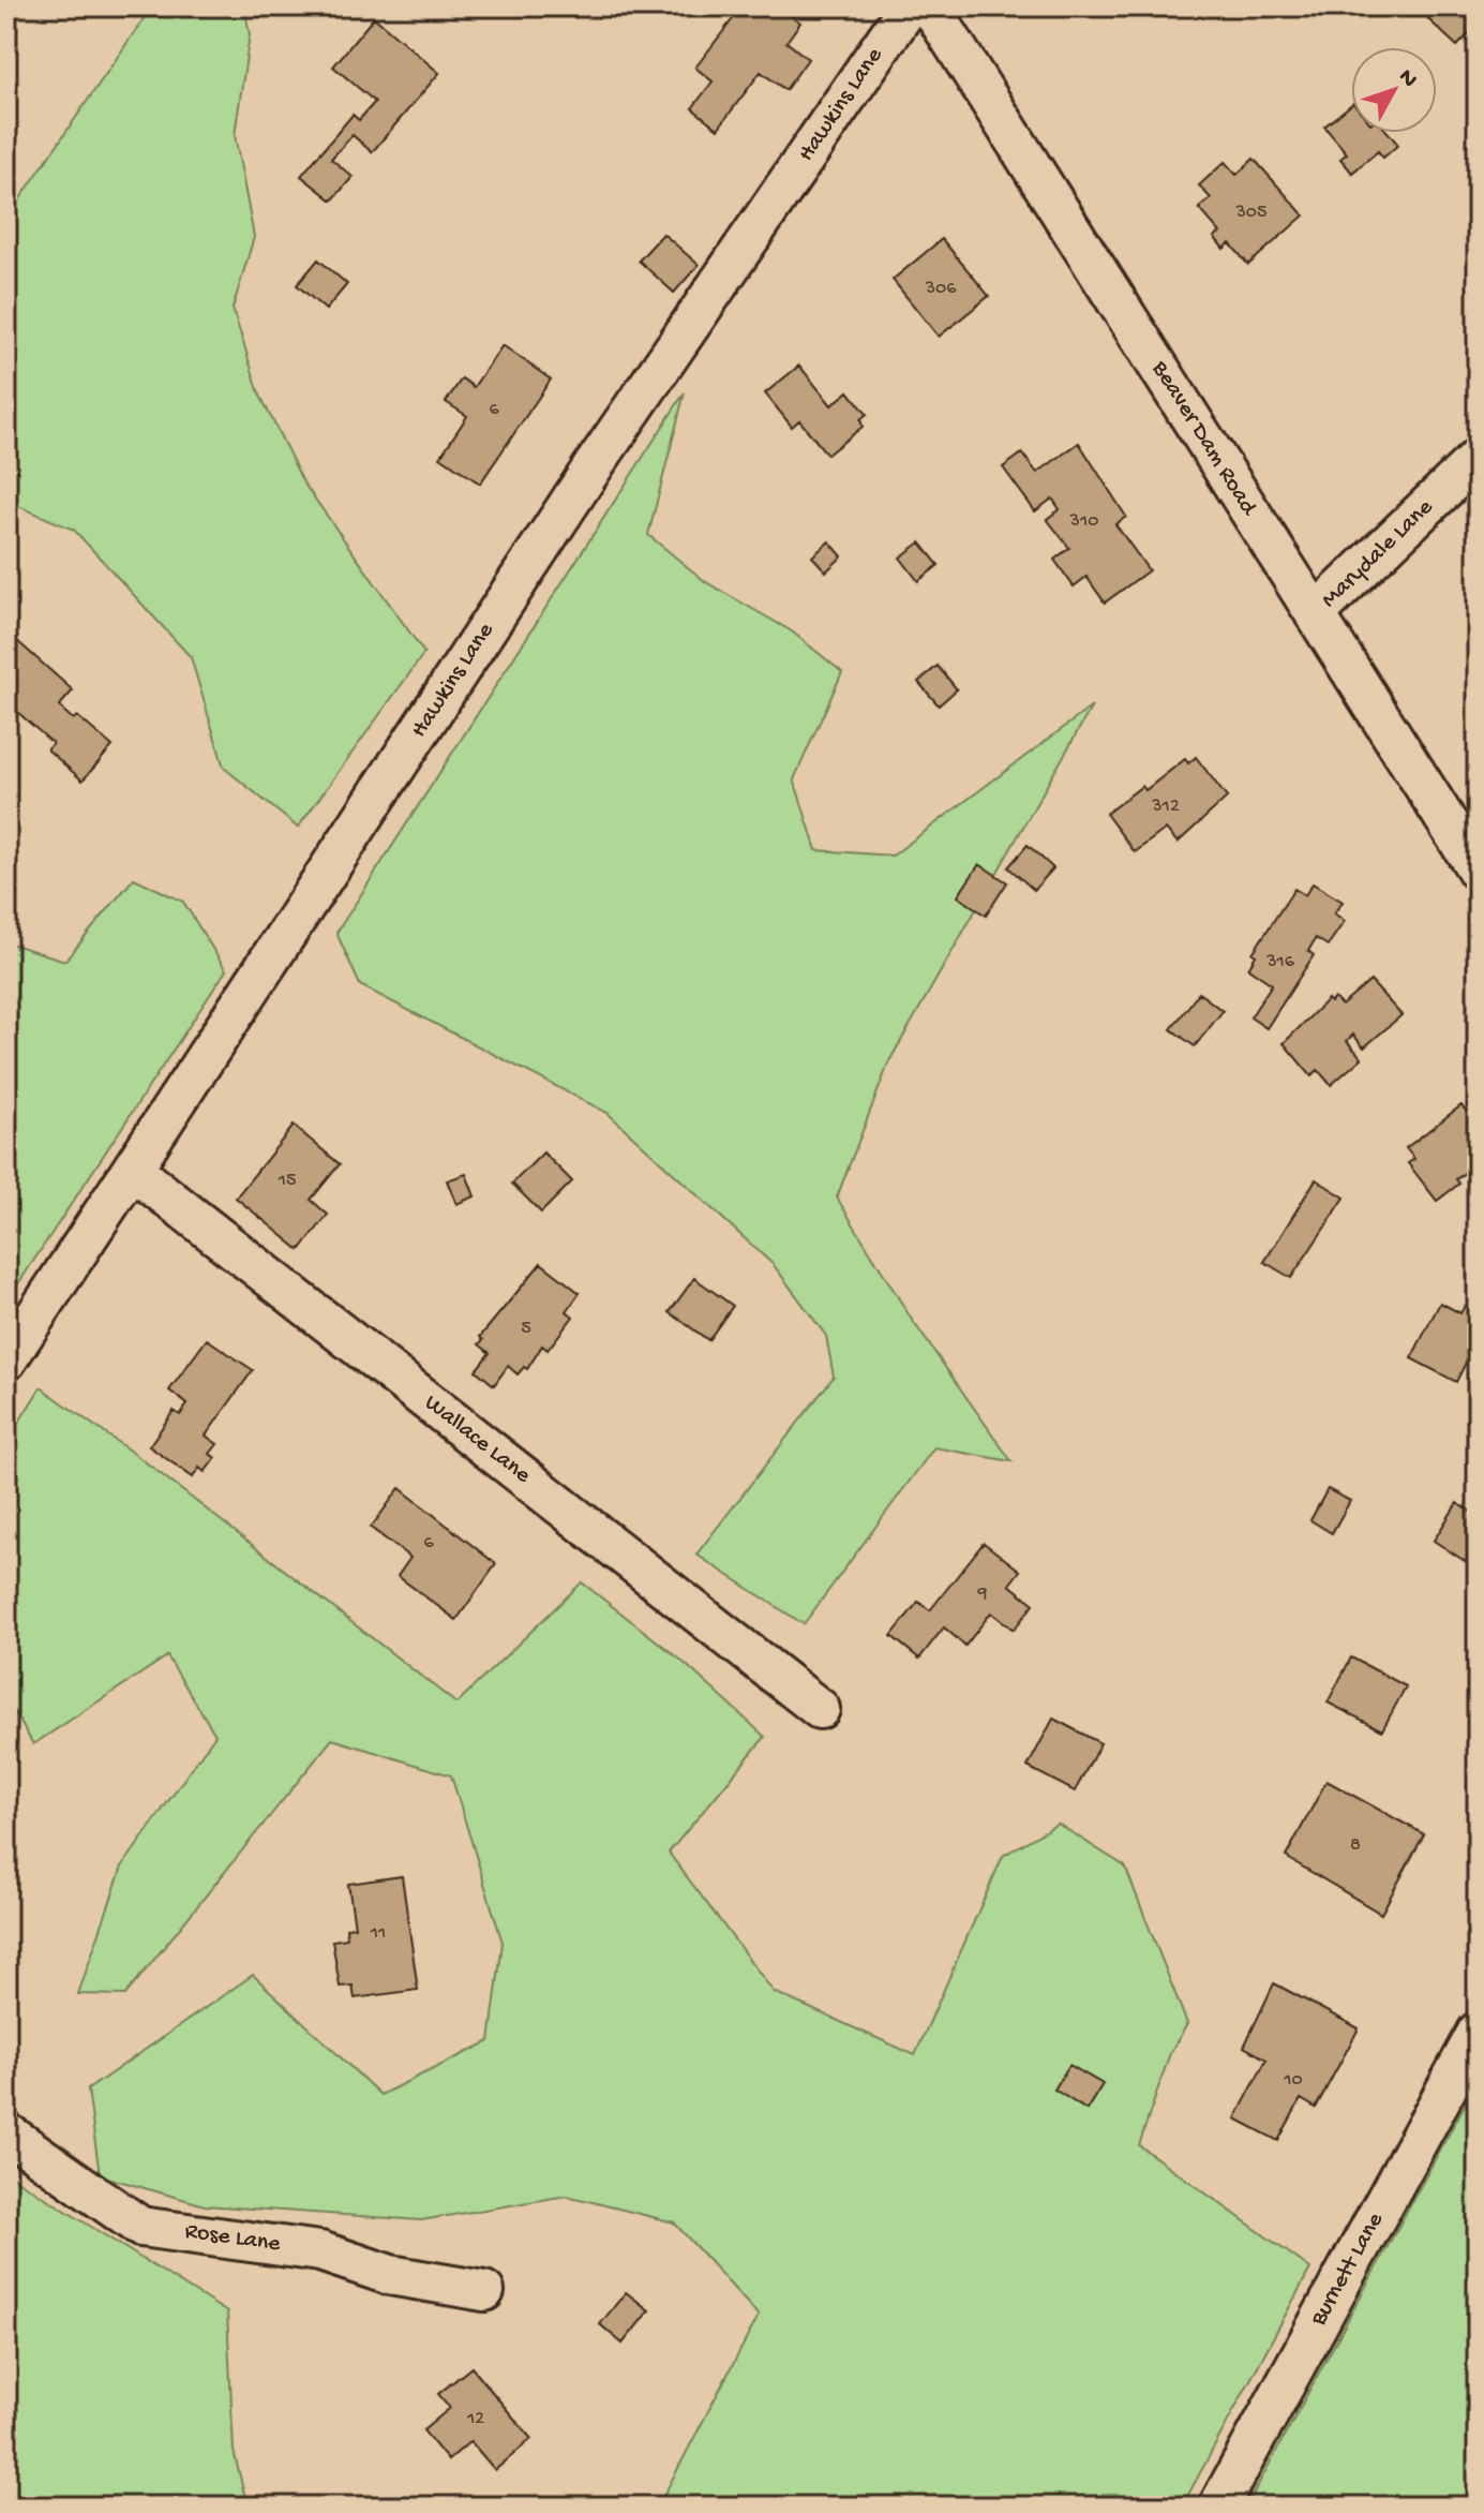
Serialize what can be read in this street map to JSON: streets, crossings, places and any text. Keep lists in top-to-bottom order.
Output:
{
  "streets": {
    "street": [
      "Hawkins Lane",
      "Beaver Dam Road",
      "Marydale Lane",
      "Wallace Lane",
      "Rose Lane",
      "Burnett Lane"
    ]
  },
  "crossings": [
    ["Hawkins Lane", "Wallace Lane"],
    ["Beaver Dam Road", "Marydale Lane"]
  ],
  "house_numbers": [
    "305",
    "306",
    "6",
    "310",
    "312",
    "316",
    "15",
    "5",
    "6",
    "9",
    "8",
    "11",
    "10",
    "12"
  ],
  "north": "top right"
}
